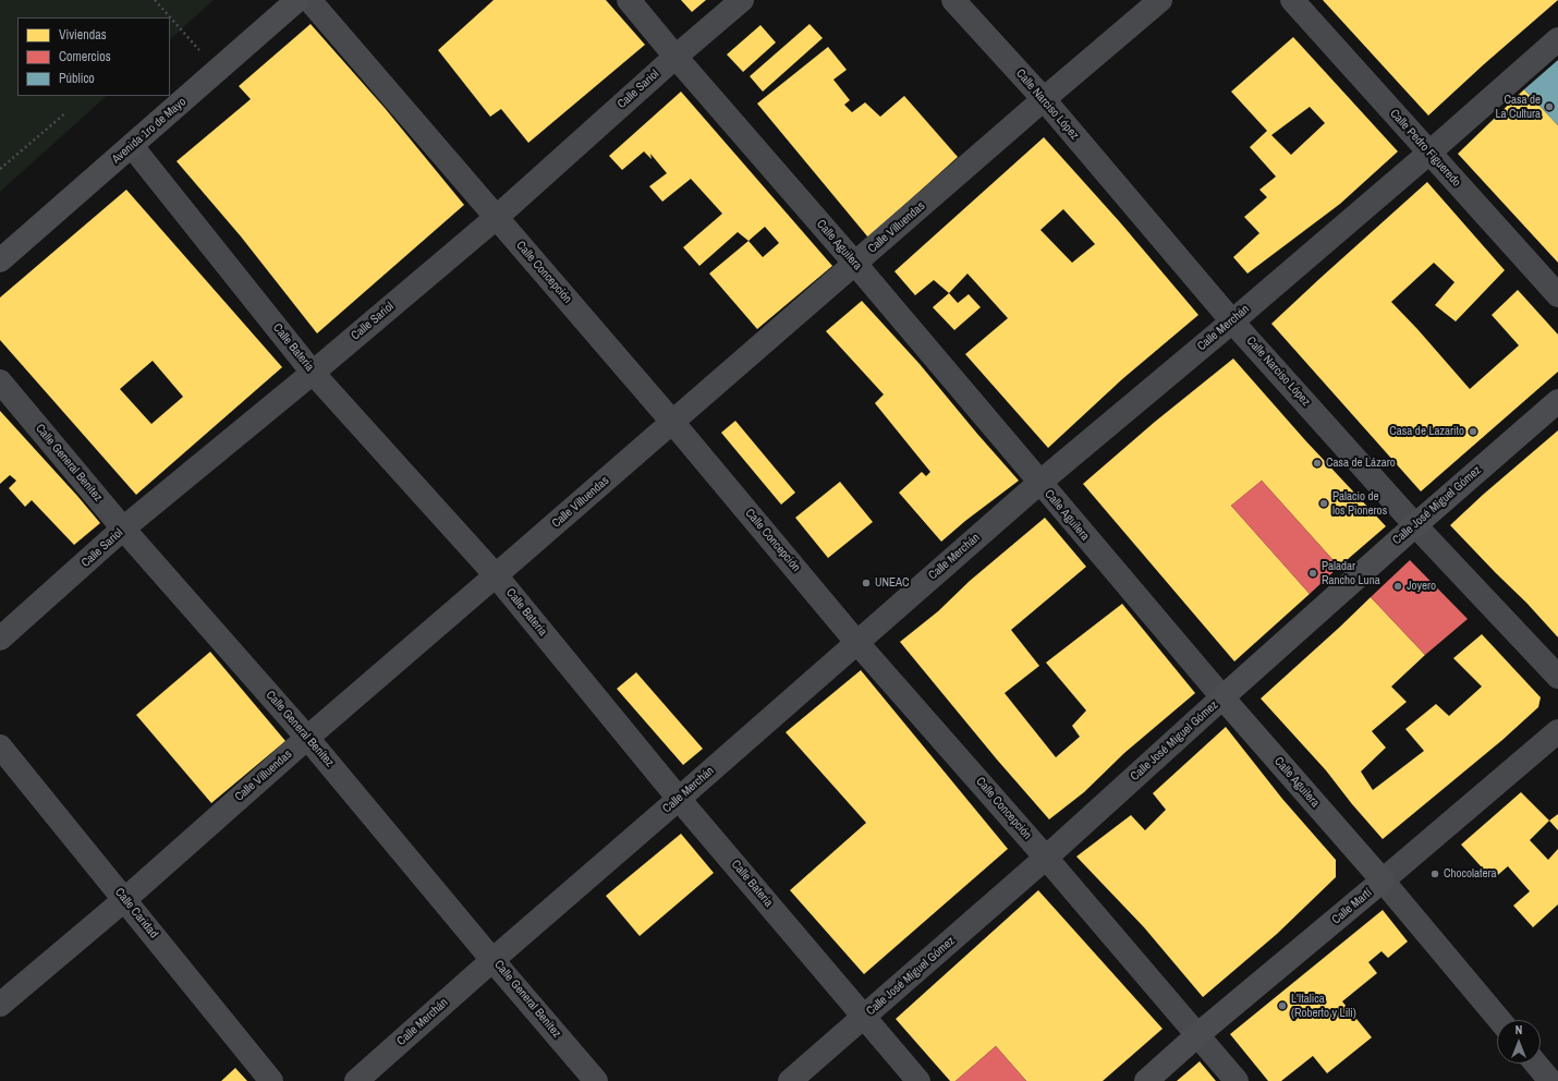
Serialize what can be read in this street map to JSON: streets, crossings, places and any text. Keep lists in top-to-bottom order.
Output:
{
  "streets": {
    "main road": [
      "Avenida 1ro de Mayo",
      "Calle Aguilera",
      "Calle José Miguel Gómez",
      "Calle Martí"
    ],
    "street": [
      "Calle Sariol",
      "Calle Narciso López",
      "Calle Pedro Figueredo",
      "Calle Villuendas",
      "Calle Concepción",
      "Calle Merchán",
      "Calle Bateria",
      "Calle General Benítez",
      "Calle Caridad"
    ]
  },
  "crossings": [
    ["Calle Sariol", "Calle Aguilera"],
    ["Calle Sariol", "Calle Concepción"],
    ["Calle Sariol", "Calle Bateria"],
    ["Calle Sariol", "Calle General Benítez"],
    ["Calle Narciso López", "Calle Villuendas"],
    ["Calle Narciso López", "Calle Merchán"],
    ["Calle Narciso López", "Calle José Miguel Gómez"],
    ["Avenida 1ro de Mayo", "Calle Bateria"],
    ["Calle Pedro Figueredo", "Calle Merchán"],
    ["Calle Villuendas", "Calle Aguilera"],
    ["Calle Villuendas", "Calle Concepción"],
    ["Calle Villuendas", "Calle Bateria"],
    ["Calle Villuendas", "Calle General Benítez"],
    ["Calle Villuendas", "Calle Caridad"],
    ["Calle Aguilera", "Calle Merchán"],
    ["Calle Aguilera", "Calle José Miguel Gómez"],
    ["Calle Aguilera", "Calle Martí"],
    ["Calle Concepción", "Calle Merchán"],
    ["Calle Concepción", "Calle José Miguel Gómez"],
    ["Calle Concepción", "Calle Martí"],
    ["Calle Merchán", "Calle Bateria"],
    ["Calle Merchán", "Calle General Benítez"],
    ["Calle Bateria", "Calle José Miguel Gómez"]
  ],
  "places": [
    "Casa de La Cultura",
    "Casa de Lazarito",
    "Casa de Lázaro",
    "Palacio de los Pioneros",
    "Paladar Rancho Luna",
    "UNEAC",
    "Joyero",
    "Chocolatera",
    "L'Italica (Roberto y Lili)"
  ],
  "legend": ["Viviendas", "Comercios", "Público"],
  "north": "top"
}
